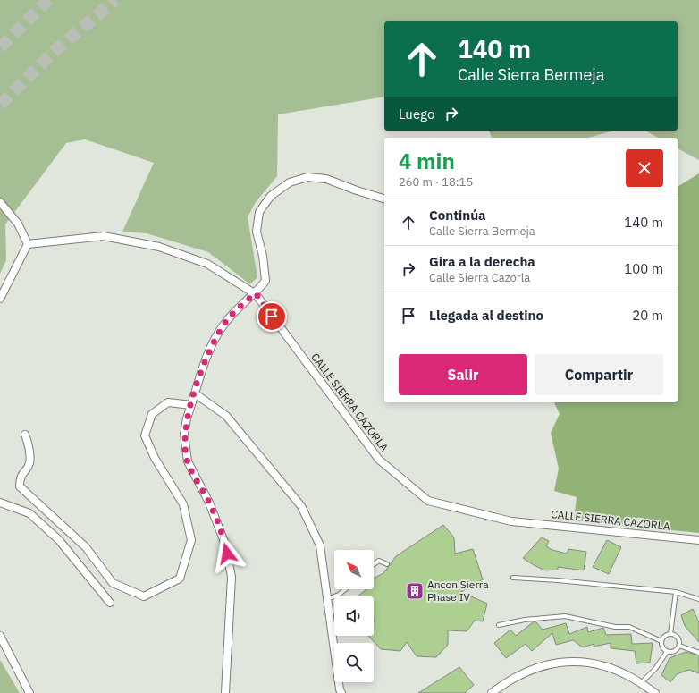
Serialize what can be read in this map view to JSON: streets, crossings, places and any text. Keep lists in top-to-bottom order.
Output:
{
  "streets": {
    "street": ["CALLE SIERRA CAZORLA"]
  },
  "places": {
    "building": ["Ancon Sierra Phase IV"]
  },
  "north": "top left",
  "page": {
    "turn": ["140 m", "Calle Sierra Bermeja"],
    "then": "Luego",
    "heading": ["4 min", "260 m · 18:15"],
    "list": [
      {
        "name": "Continúa",
        "note": "Calle Sierra Bermeja",
        "value": "140 m"
      },
      {
        "name": "Gira a la derecha",
        "note": "Calle Sierra Cazorla",
        "value": "100 m"
      },
      {
        "name": "Llegada al destino",
        "value": "20 m"
      }
    ],
    "buttons": ["Salir", "Compartir"]
  }
}
